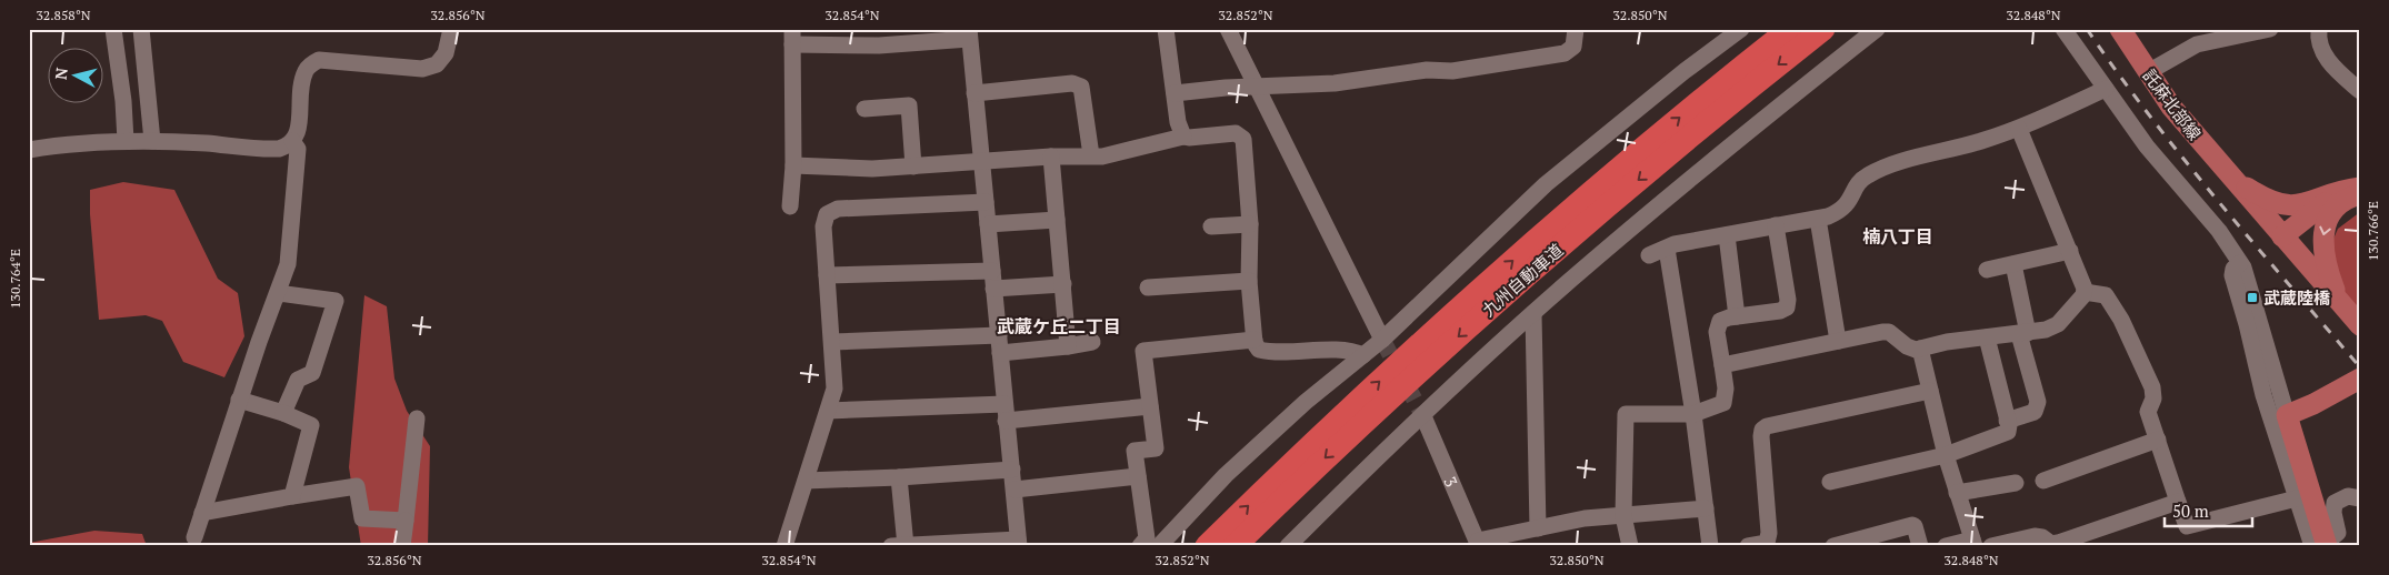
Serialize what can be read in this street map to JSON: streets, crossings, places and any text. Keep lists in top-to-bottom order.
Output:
{
  "streets": {
    "highway": ["九州自動車道"],
    "main road": ["託麻北部線"],
    "street": ["3"]
  },
  "districts": ["楠八丁目", "武蔵ケ丘二丁目"],
  "places": {
    "transit": ["武蔵陸橋"]
  },
  "scale_bar": "50 m",
  "north": "left",
  "coordinates": [
    "32.858°N",
    "32.856°N",
    "32.854°N",
    "32.852°N",
    "32.850°N",
    "32.848°N",
    "130.766°E",
    "130.764°E"
  ]
}
